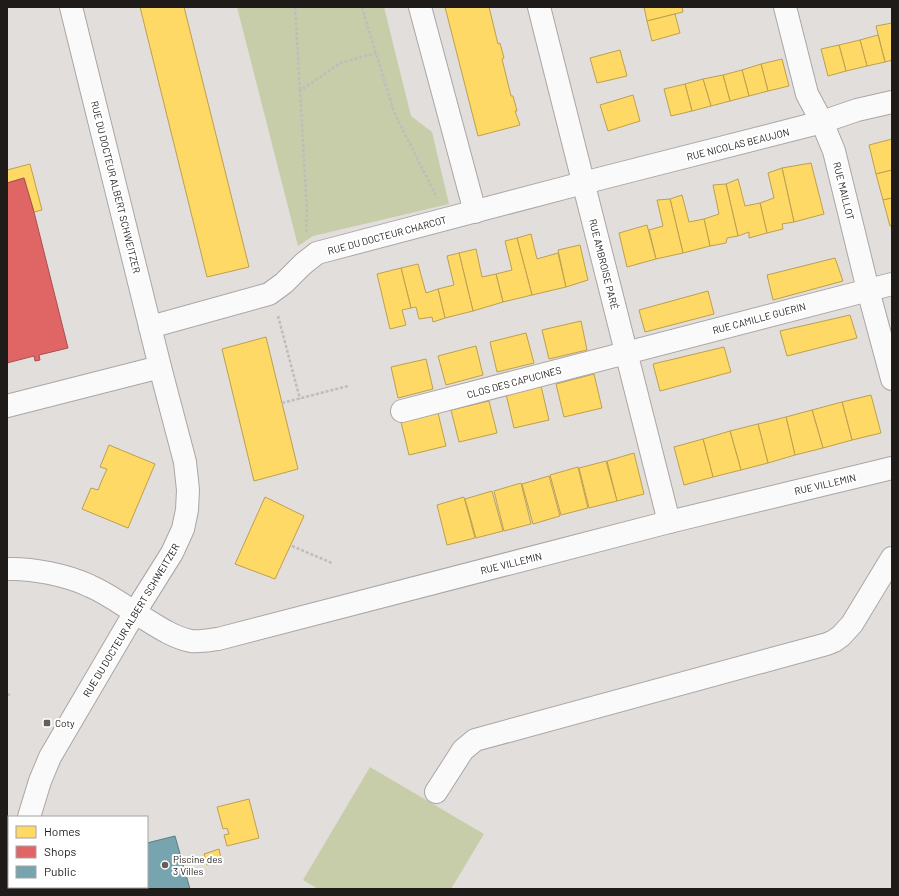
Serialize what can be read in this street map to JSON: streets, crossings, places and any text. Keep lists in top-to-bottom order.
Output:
{
  "streets": {
    "street": [
      "RUE NICOLAS BEAUJON",
      "RUE DU DOCTEUR ALBERT SCHWEITZER",
      "RUE MAILLOT",
      "RUE DU DOCTEUR CHARCOT",
      "RUE AMBROISE PARÉ",
      "RUE CAMILLE GUERIN",
      "CLOS DES CAPUCINES",
      "RUE VILLEMIN"
    ]
  },
  "crossings": [
    ["RUE NICOLAS BEAUJON", "RUE MAILLOT"],
    ["RUE NICOLAS BEAUJON", "RUE DU DOCTEUR CHARCOT"],
    ["RUE NICOLAS BEAUJON", "RUE AMBROISE PARÉ"],
    ["RUE DU DOCTEUR ALBERT SCHWEITZER", "RUE DU DOCTEUR CHARCOT"],
    ["RUE DU DOCTEUR ALBERT SCHWEITZER", "RUE VILLEMIN"],
    ["RUE MAILLOT", "RUE CAMILLE GUERIN"],
    ["RUE DU DOCTEUR CHARCOT", "RUE AMBROISE PARÉ"],
    ["RUE AMBROISE PARÉ", "RUE CAMILLE GUERIN"],
    ["RUE AMBROISE PARÉ", "CLOS DES CAPUCINES"],
    ["RUE AMBROISE PARÉ", "RUE VILLEMIN"],
    ["RUE CAMILLE GUERIN", "CLOS DES CAPUCINES"]
  ],
  "places": {
    "transit": ["Coty"],
    "other": ["Piscine des 3 Villes"]
  },
  "legend": ["Homes", "Shops", "Public"]
}
